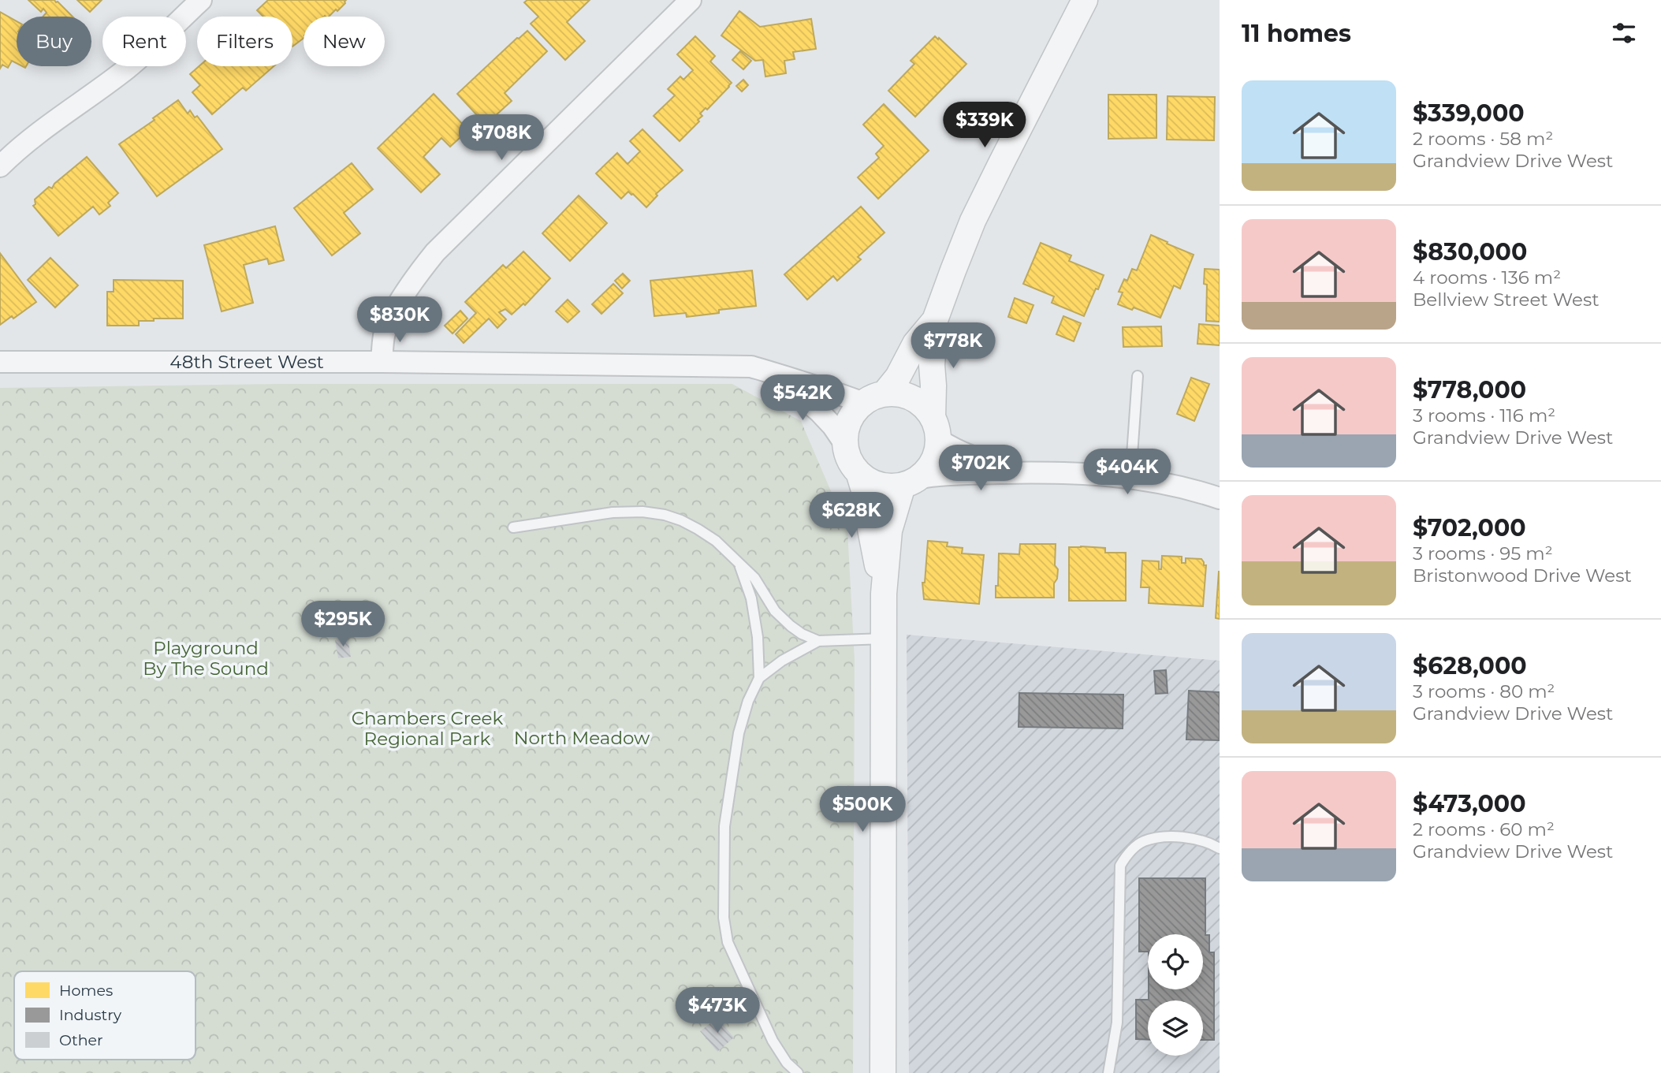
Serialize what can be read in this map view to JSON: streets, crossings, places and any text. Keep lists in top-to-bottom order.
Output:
{
  "streets": {
    "street": ["48th Street West"]
  },
  "parks": ["Playground By The Sound", "Chambers Creek Regional Park", "North Meadow"],
  "legend": ["Homes", "Industry", "Other"],
  "page": {
    "heading": "11 homes",
    "chip": [
      "Buy",
      "Rent",
      "Filters",
      "New"
    ],
    "list": [
      {
        "name": "$339,000",
        "note": "2 rooms · 58 m² · Grandview Drive West"
      },
      {
        "name": "$830,000",
        "note": "4 rooms · 136 m² · Bellview Street West"
      },
      {
        "name": "$778,000",
        "note": "3 rooms · 116 m² · Grandview Drive West"
      },
      {
        "name": "$702,000",
        "note": "3 rooms · 95 m² · Bristonwood Drive West"
      },
      {
        "name": "$628,000",
        "note": "3 rooms · 80 m² · Grandview Drive West"
      },
      {
        "name": "$473,000",
        "note": "2 rooms · 60 m² · Grandview Drive West"
      }
    ],
    "price": [
      "$339K",
      "$708K",
      "$830K",
      "$778K",
      "$542K",
      "$702K",
      "$404K",
      "$628K",
      "$295K",
      "$500K",
      "$473K"
    ]
  }
}
